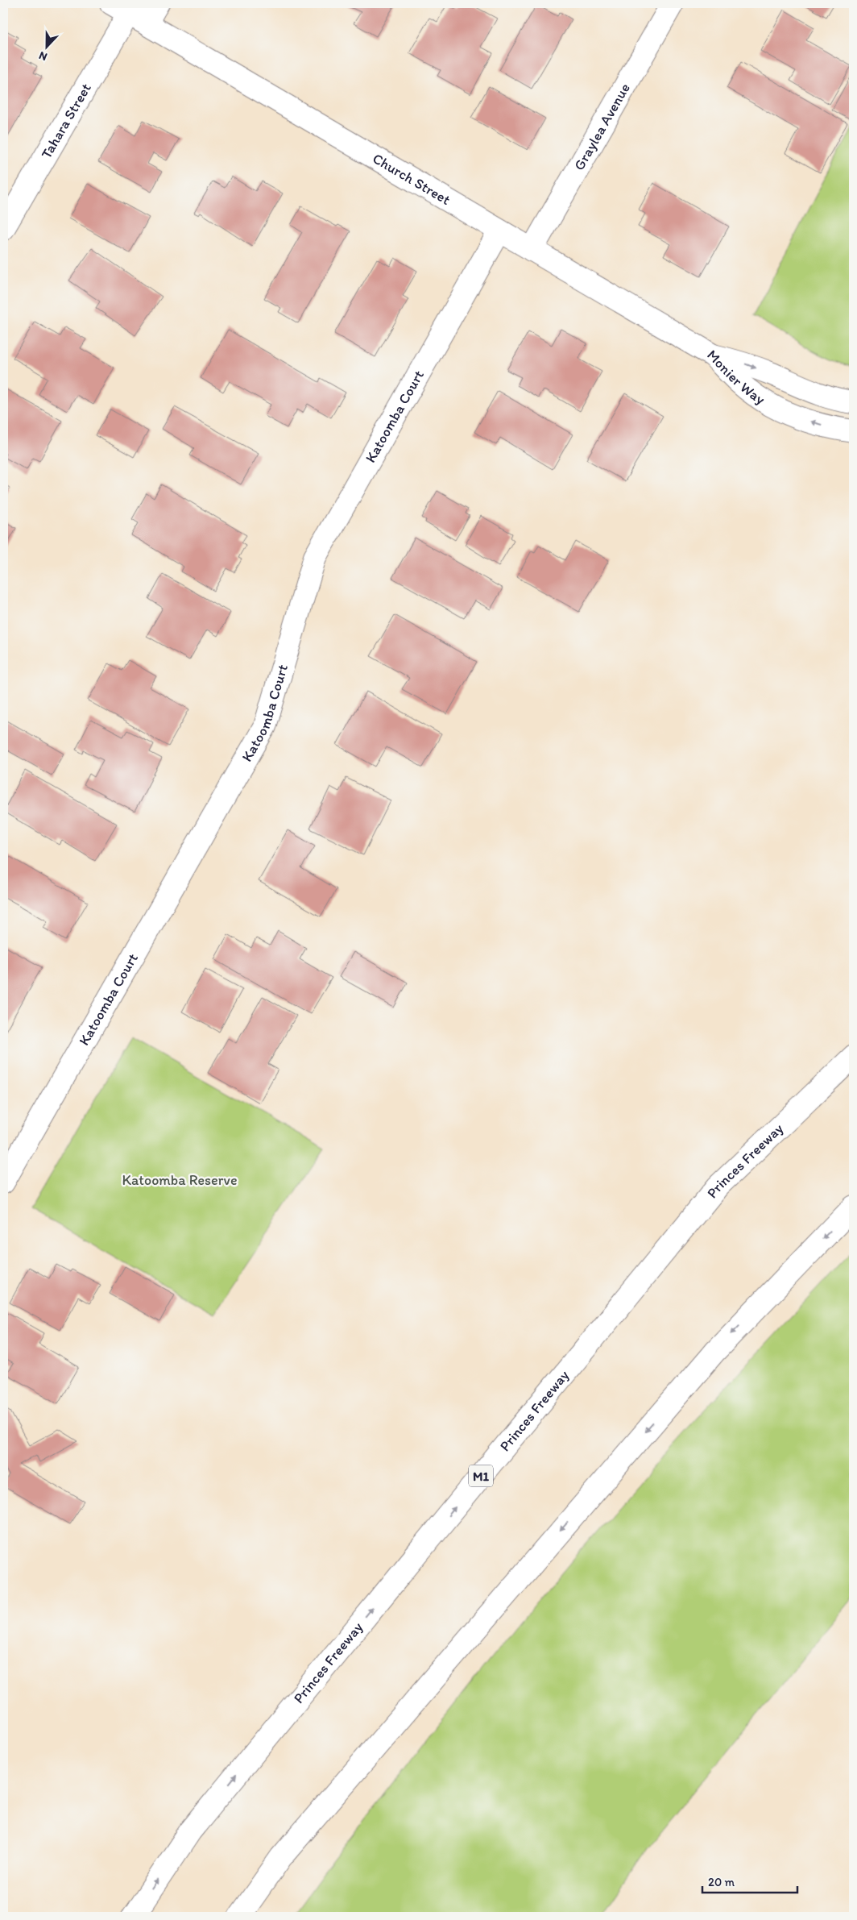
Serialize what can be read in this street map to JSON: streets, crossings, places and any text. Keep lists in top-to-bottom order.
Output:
{
  "streets": {
    "main road": [
      "Tahara Street",
      "Graylea Avenue",
      "Church Street",
      "Monier Way",
      "Katoomba Court",
      "Princes Freeway",
      "M1"
    ]
  },
  "crossings": [
    ["Tahara Street", "Church Street"],
    ["Graylea Avenue", "Church Street"],
    ["Church Street", "Monier Way"],
    ["Church Street", "Katoomba Court"]
  ],
  "parks": ["Katoomba Reserve"],
  "scale_bar": "20 m",
  "north": "bottom"
}
